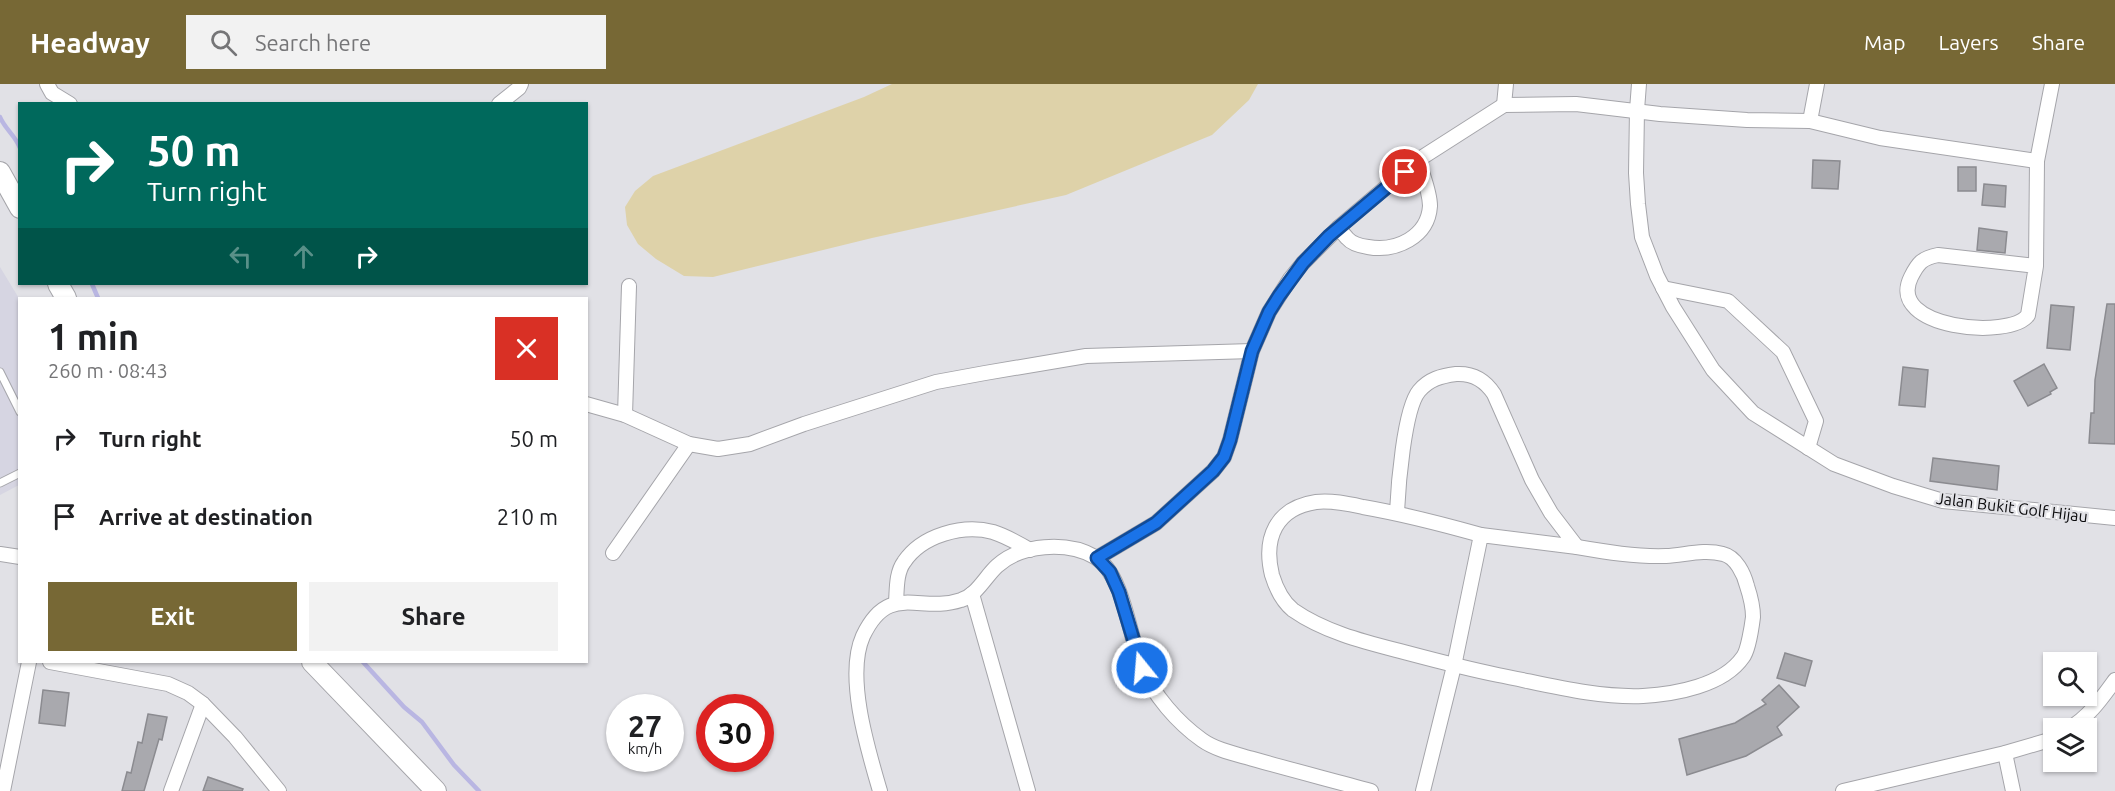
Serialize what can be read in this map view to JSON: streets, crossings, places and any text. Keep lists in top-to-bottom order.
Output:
{
  "streets": {
    "street": ["Jalan Bukit Golf Hijau"]
  },
  "page": {
    "header": "Headway",
    "search": "Search here",
    "nav": ["Map", "Layers", "Share"],
    "turn": ["50 m", "Turn right"],
    "heading": ["1 min", "260 m · 08:43"],
    "list": [
      {
        "name": "Turn right",
        "value": "50 m"
      },
      {
        "name": "Arrive at destination",
        "value": "210 m"
      }
    ],
    "buttons": ["Exit", "Share"],
    "speed": "27 km/h",
    "limit": "30"
  }
}
